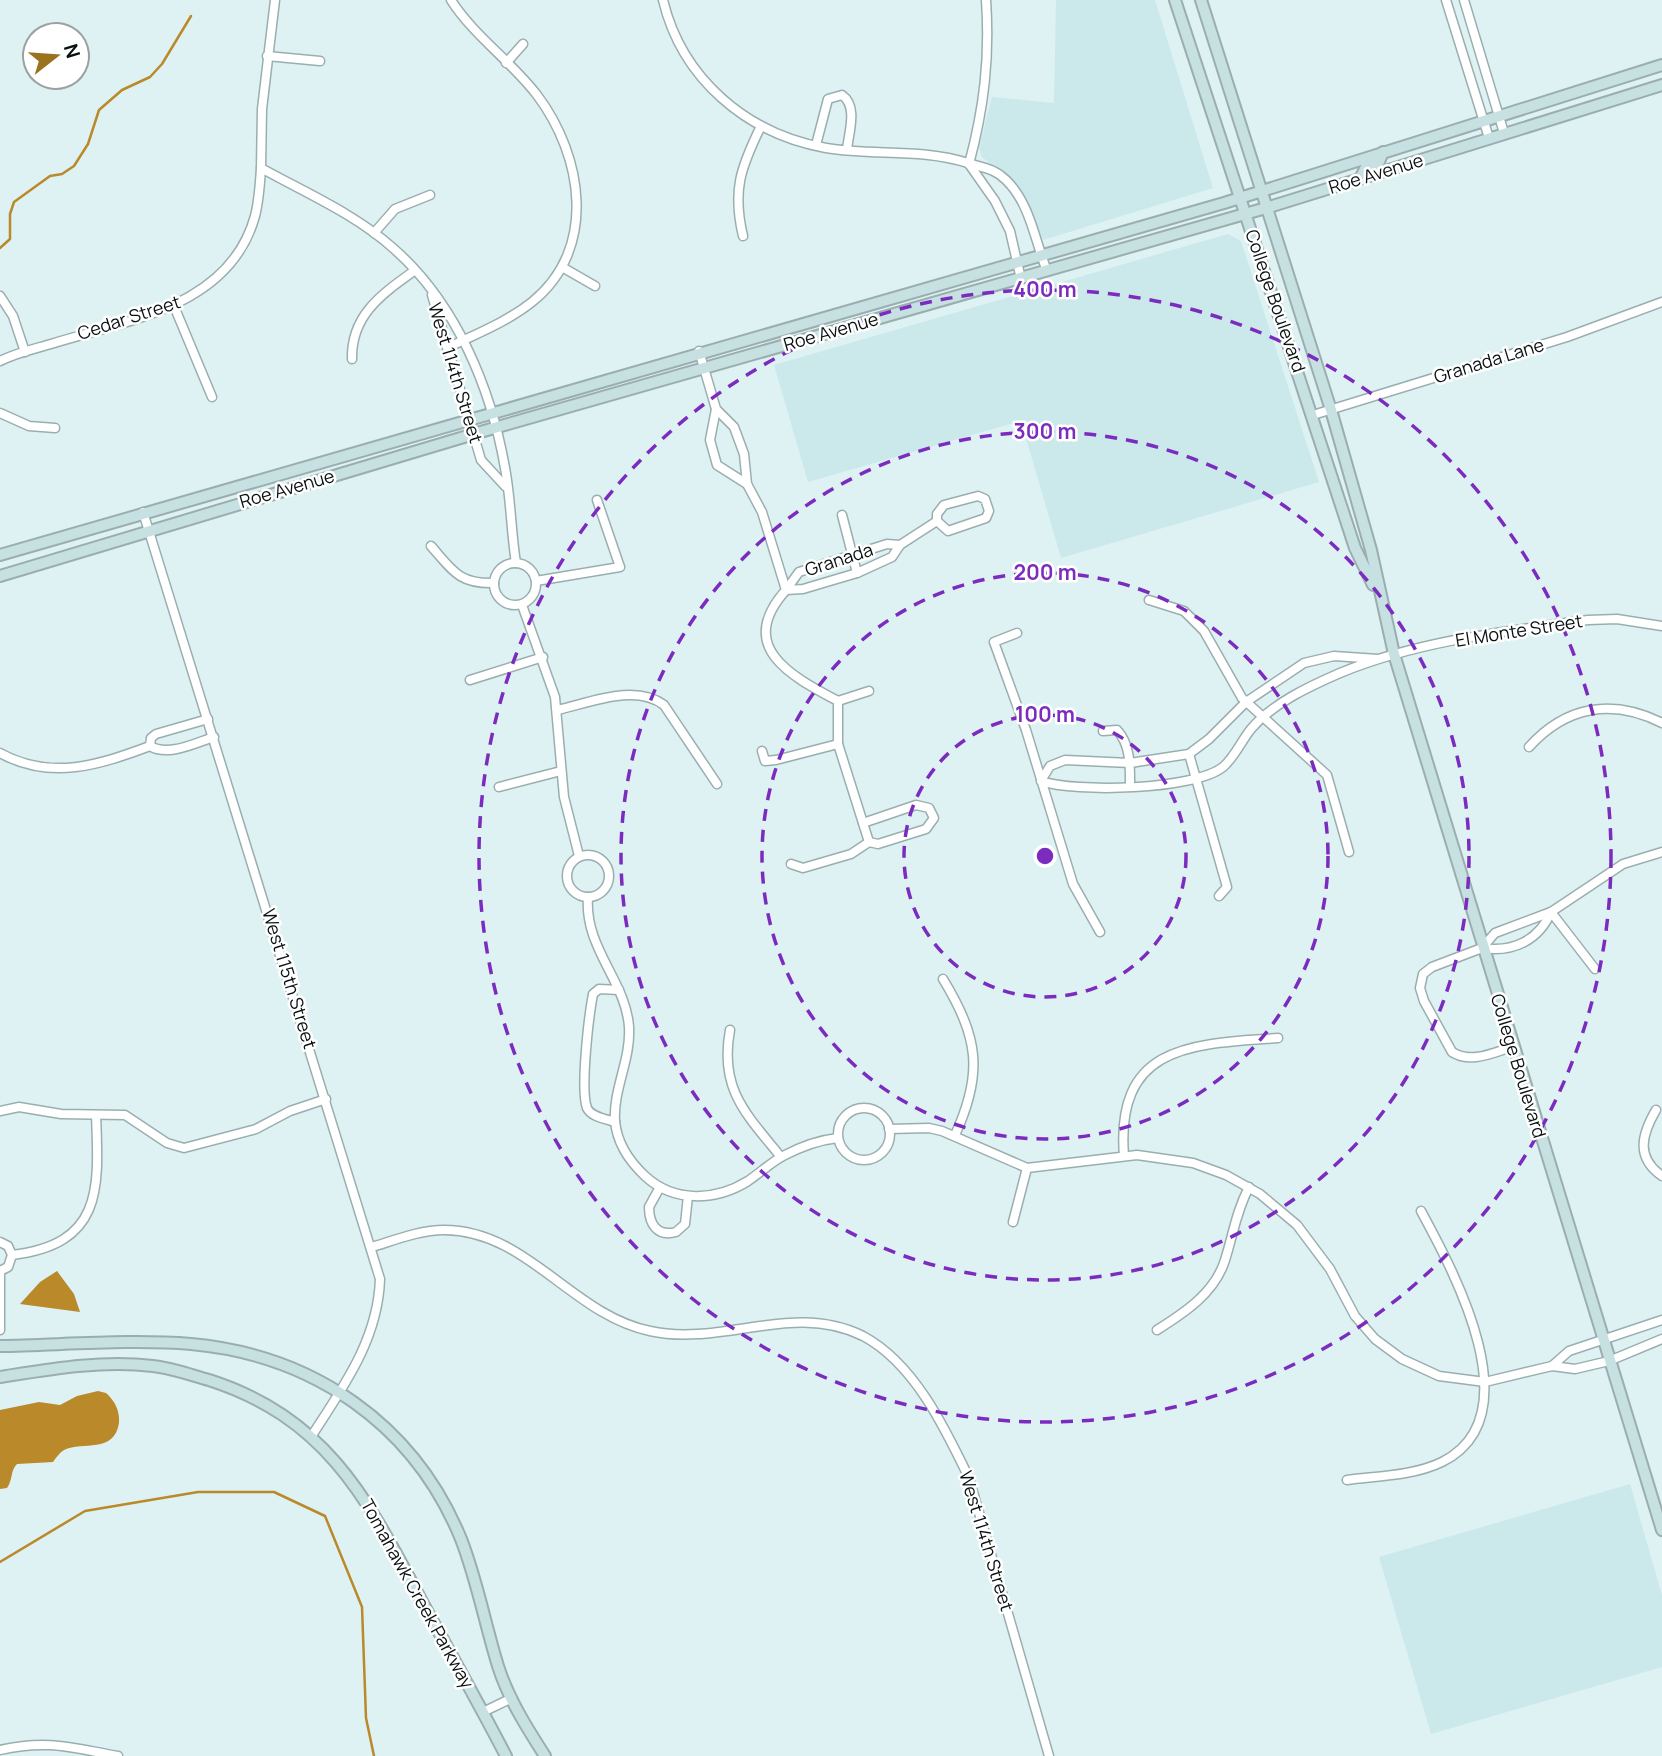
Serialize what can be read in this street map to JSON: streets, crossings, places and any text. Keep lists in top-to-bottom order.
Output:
{
  "streets": {
    "main road": ["Roe Avenue", "College Boulevard", "Tomahawk Creek Parkway"],
    "street": [
      "Cedar Street",
      "Granada Lane",
      "West 114th Street",
      "Granada",
      "El Monte Street",
      "West 115th Street"
    ]
  },
  "crossings": [
    ["Roe Avenue", "College Boulevard"],
    ["Roe Avenue", "West 114th Street"],
    ["Roe Avenue", "West 115th Street"],
    ["College Boulevard", "Granada Lane"],
    ["College Boulevard", "El Monte Street"],
    ["Cedar Street", "West 114th Street"],
    ["West 114th Street", "West 115th Street"],
    ["West 115th Street", "Tomahawk Creek Parkway"]
  ],
  "north": "right",
  "rings": [
    "400 m",
    "300 m",
    "200 m",
    "100 m"
  ]
}
